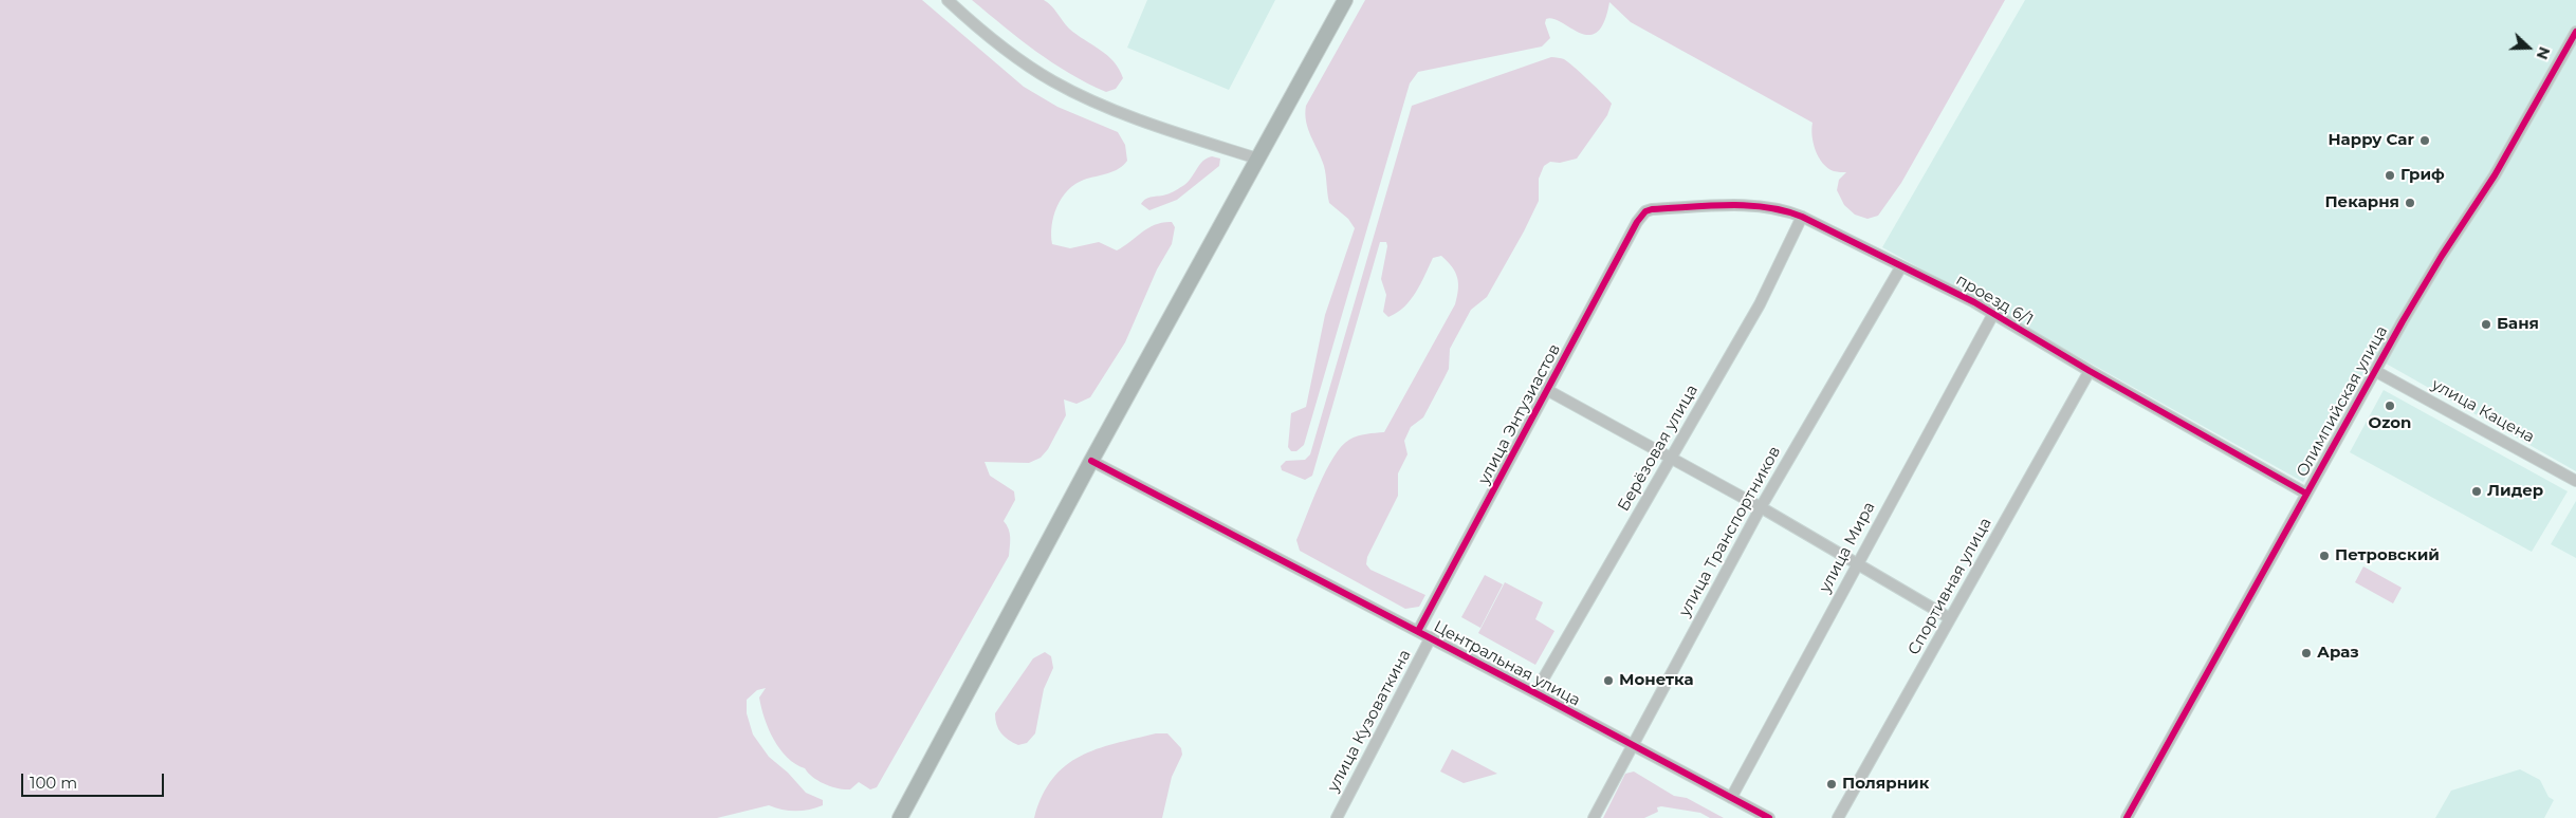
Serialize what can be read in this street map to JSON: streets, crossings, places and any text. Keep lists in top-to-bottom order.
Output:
{
  "streets": {
    "street": [
      "проезд 6/1",
      "Олимпийская улица",
      "улица Кацена",
      "улица Энтузиастов",
      "Берёзовая улица",
      "улица Транспортников",
      "улица Мира",
      "Спортивная улица",
      "Центральная улица",
      "улица Кузоваткина"
    ]
  },
  "crossings": [
    ["проезд 6/1", "Олимпийская улица"],
    ["проезд 6/1", "улица Энтузиастов"],
    ["проезд 6/1", "Берёзовая улица"],
    ["проезд 6/1", "улица Транспортников"],
    ["проезд 6/1", "улица Мира"],
    ["проезд 6/1", "Спортивная улица"],
    ["Олимпийская улица", "улица Кацена"],
    ["улица Энтузиастов", "Центральная улица"],
    ["Берёзовая улица", "Центральная улица"],
    ["улица Транспортников", "Центральная улица"],
    ["улица Мира", "Центральная улица"],
    ["Центральная улица", "улица Кузоваткина"]
  ],
  "places": [
    "Happy Car",
    "Гриф",
    "Пекарня",
    "Баня",
    "Ozon",
    "Лидер",
    "Петровский",
    "Араз",
    "Монетка",
    "Полярник"
  ],
  "scale_bar": "100 m",
  "north": "right"
}
